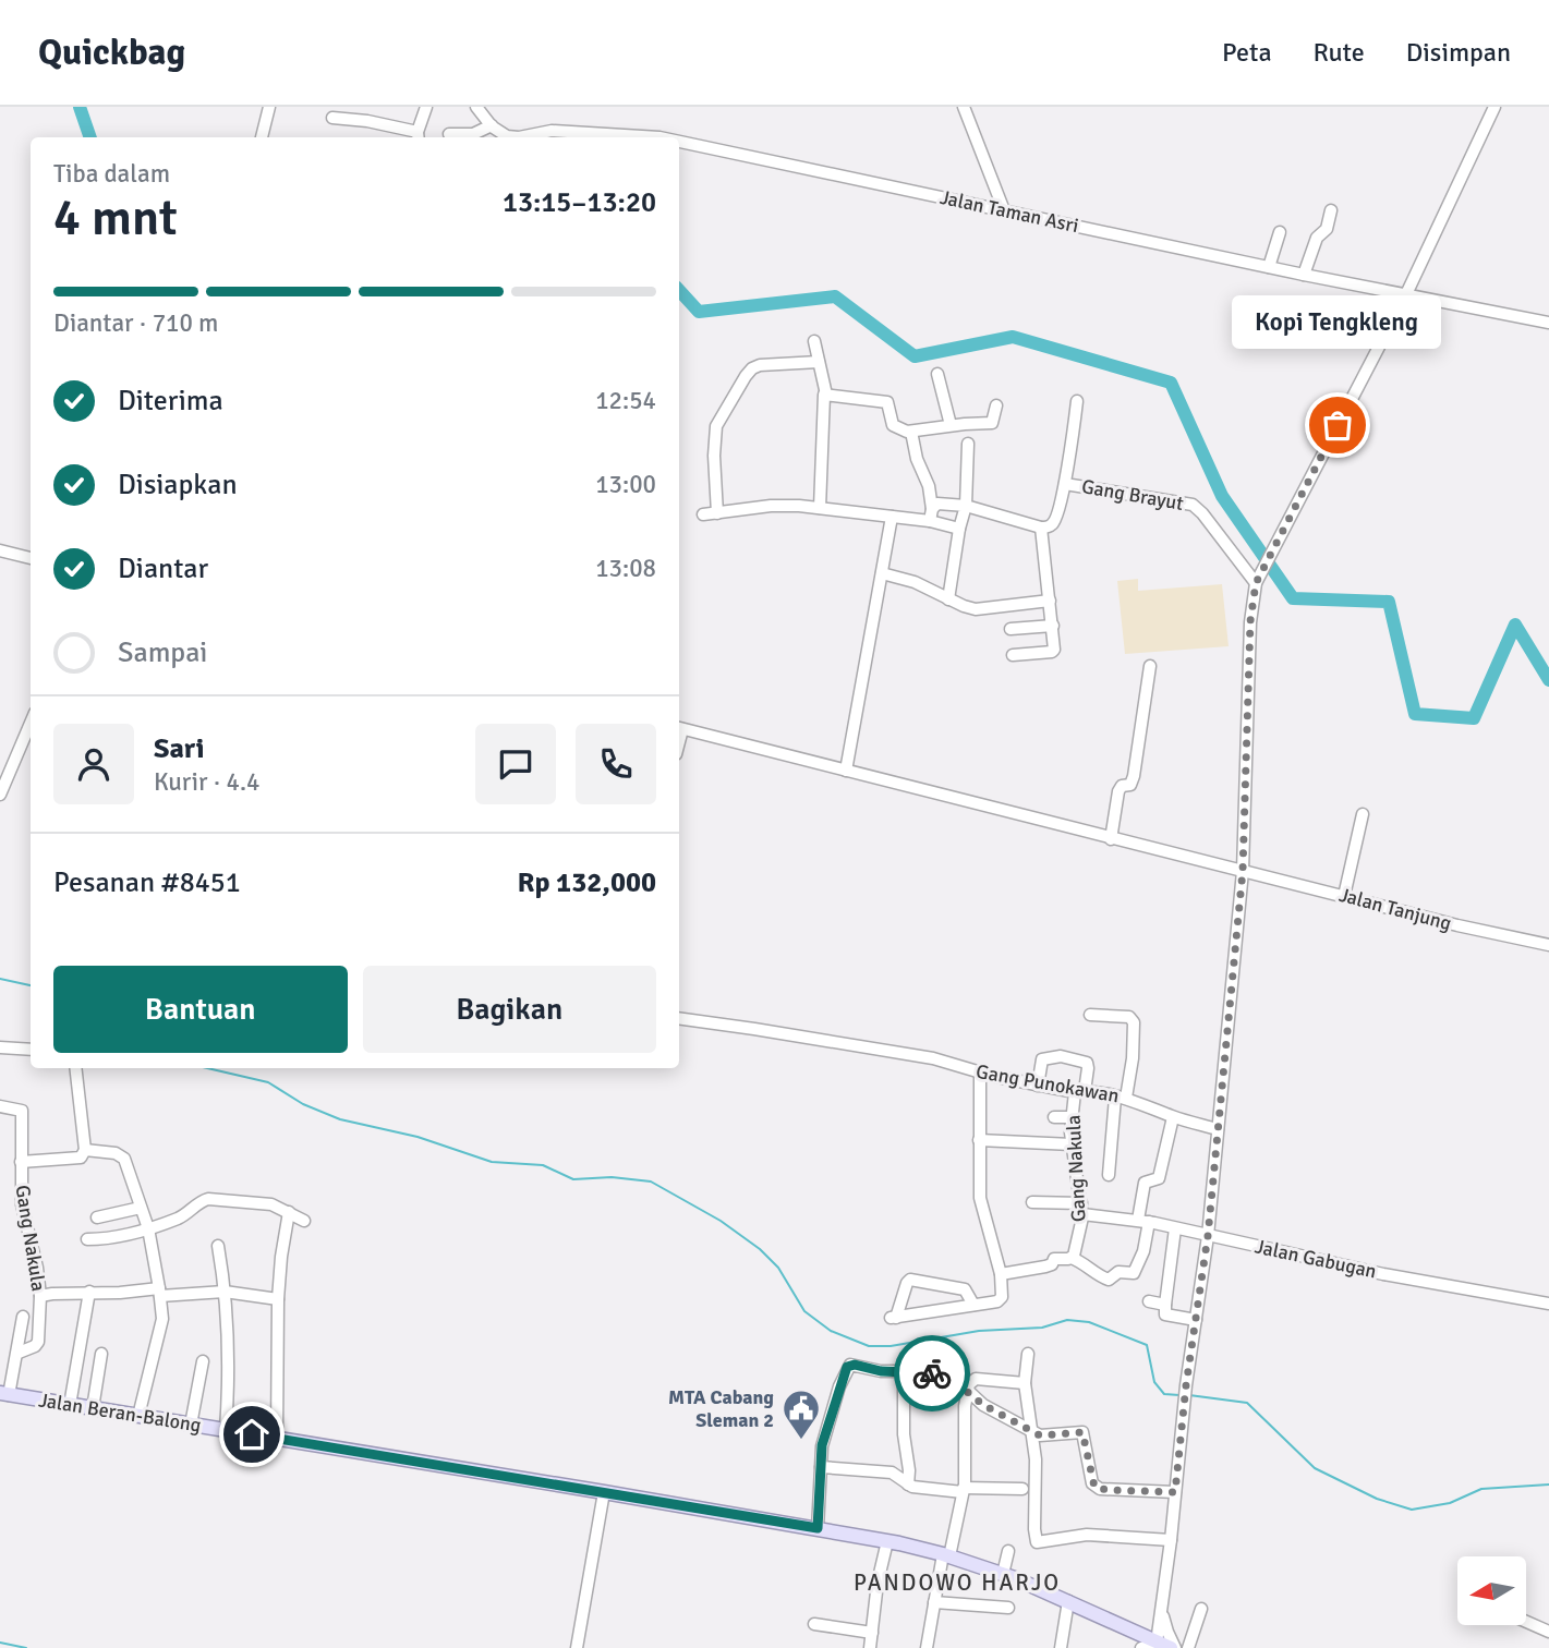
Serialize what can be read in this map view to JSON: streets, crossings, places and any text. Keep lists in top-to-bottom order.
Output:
{
  "streets": {
    "main road": ["Jalan Beran-Balong"],
    "street": [
      "Jalan Taman Asri",
      "Gang Brayut",
      "Jalan Tanjung",
      "Gang Punokawan",
      "Gang Nakula",
      "Jalan Gabugan"
    ]
  },
  "crossings": [
    ["Gang Punokawan", "Gang Nakula"],
    ["Gang Nakula", "Jalan Gabugan"],
    ["Gang Nakula", "Jalan Beran-Balong"]
  ],
  "districts": ["PANDOWO HARJO"],
  "places": {
    "other": ["Kopi Tengkleng"],
    "public building": ["MTA Cabang Sleman 2"]
  },
  "north": "left",
  "page": {
    "header": "Quickbag",
    "nav": ["Peta", "Rute", "Disimpan"],
    "heading": ["4 mnt", "Tiba dalam", "13:15–13:20"],
    "panel": [
      "Sari",
      "Kurir · 4.4",
      "Pesanan #8451",
      "Rp 132,000"
    ],
    "bar": "Diantar · 710 m",
    "bubble": "Kopi Tengkleng",
    "list": [
      ["Diterima", "12:54"],
      ["Disiapkan", "13:00"],
      ["Diantar", "13:08"],
      "Sampai"
    ],
    "buttons": ["Bantuan", "Bagikan"]
  }
}
